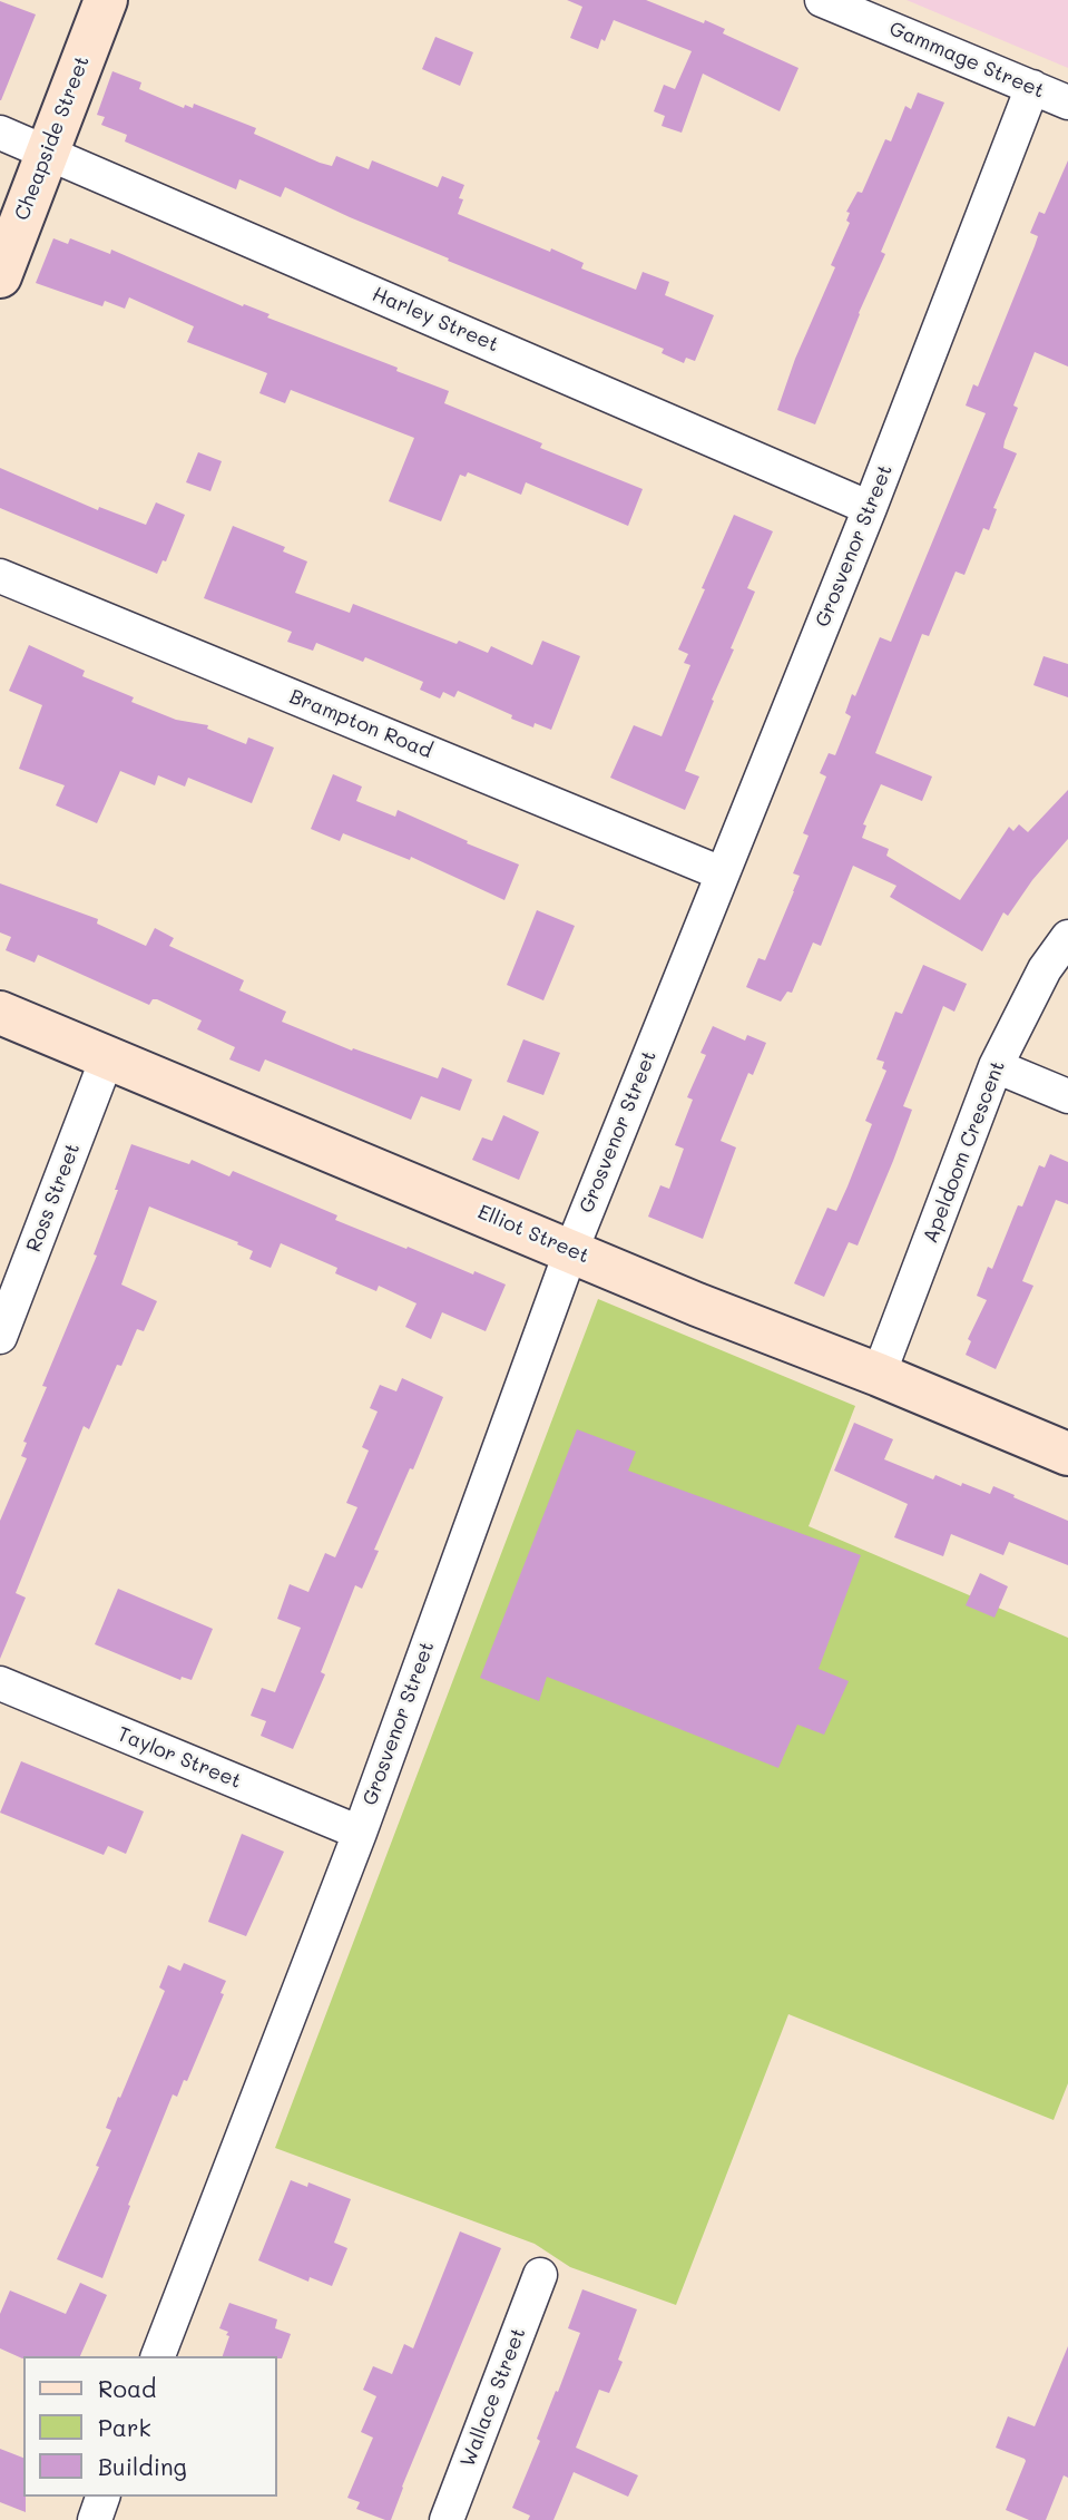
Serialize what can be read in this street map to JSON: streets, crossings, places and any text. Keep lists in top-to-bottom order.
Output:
{
  "streets": {
    "street": [
      "Gammage Street",
      "Cheapside Street",
      "Harley Street",
      "Grosvenor Street",
      "Brampton Road",
      "Apeldoom Crescent",
      "Ross Street",
      "Elliot Street",
      "Taylor Street",
      "Wallace Street"
    ]
  },
  "crossings": [
    ["Gammage Street", "Grosvenor Street"],
    ["Cheapside Street", "Harley Street"],
    ["Harley Street", "Grosvenor Street"],
    ["Grosvenor Street", "Brampton Road"],
    ["Grosvenor Street", "Elliot Street"],
    ["Grosvenor Street", "Taylor Street"],
    ["Apeldoom Crescent", "Elliot Street"],
    ["Ross Street", "Elliot Street"]
  ],
  "legend": ["Road", "Park", "Building"]
}
